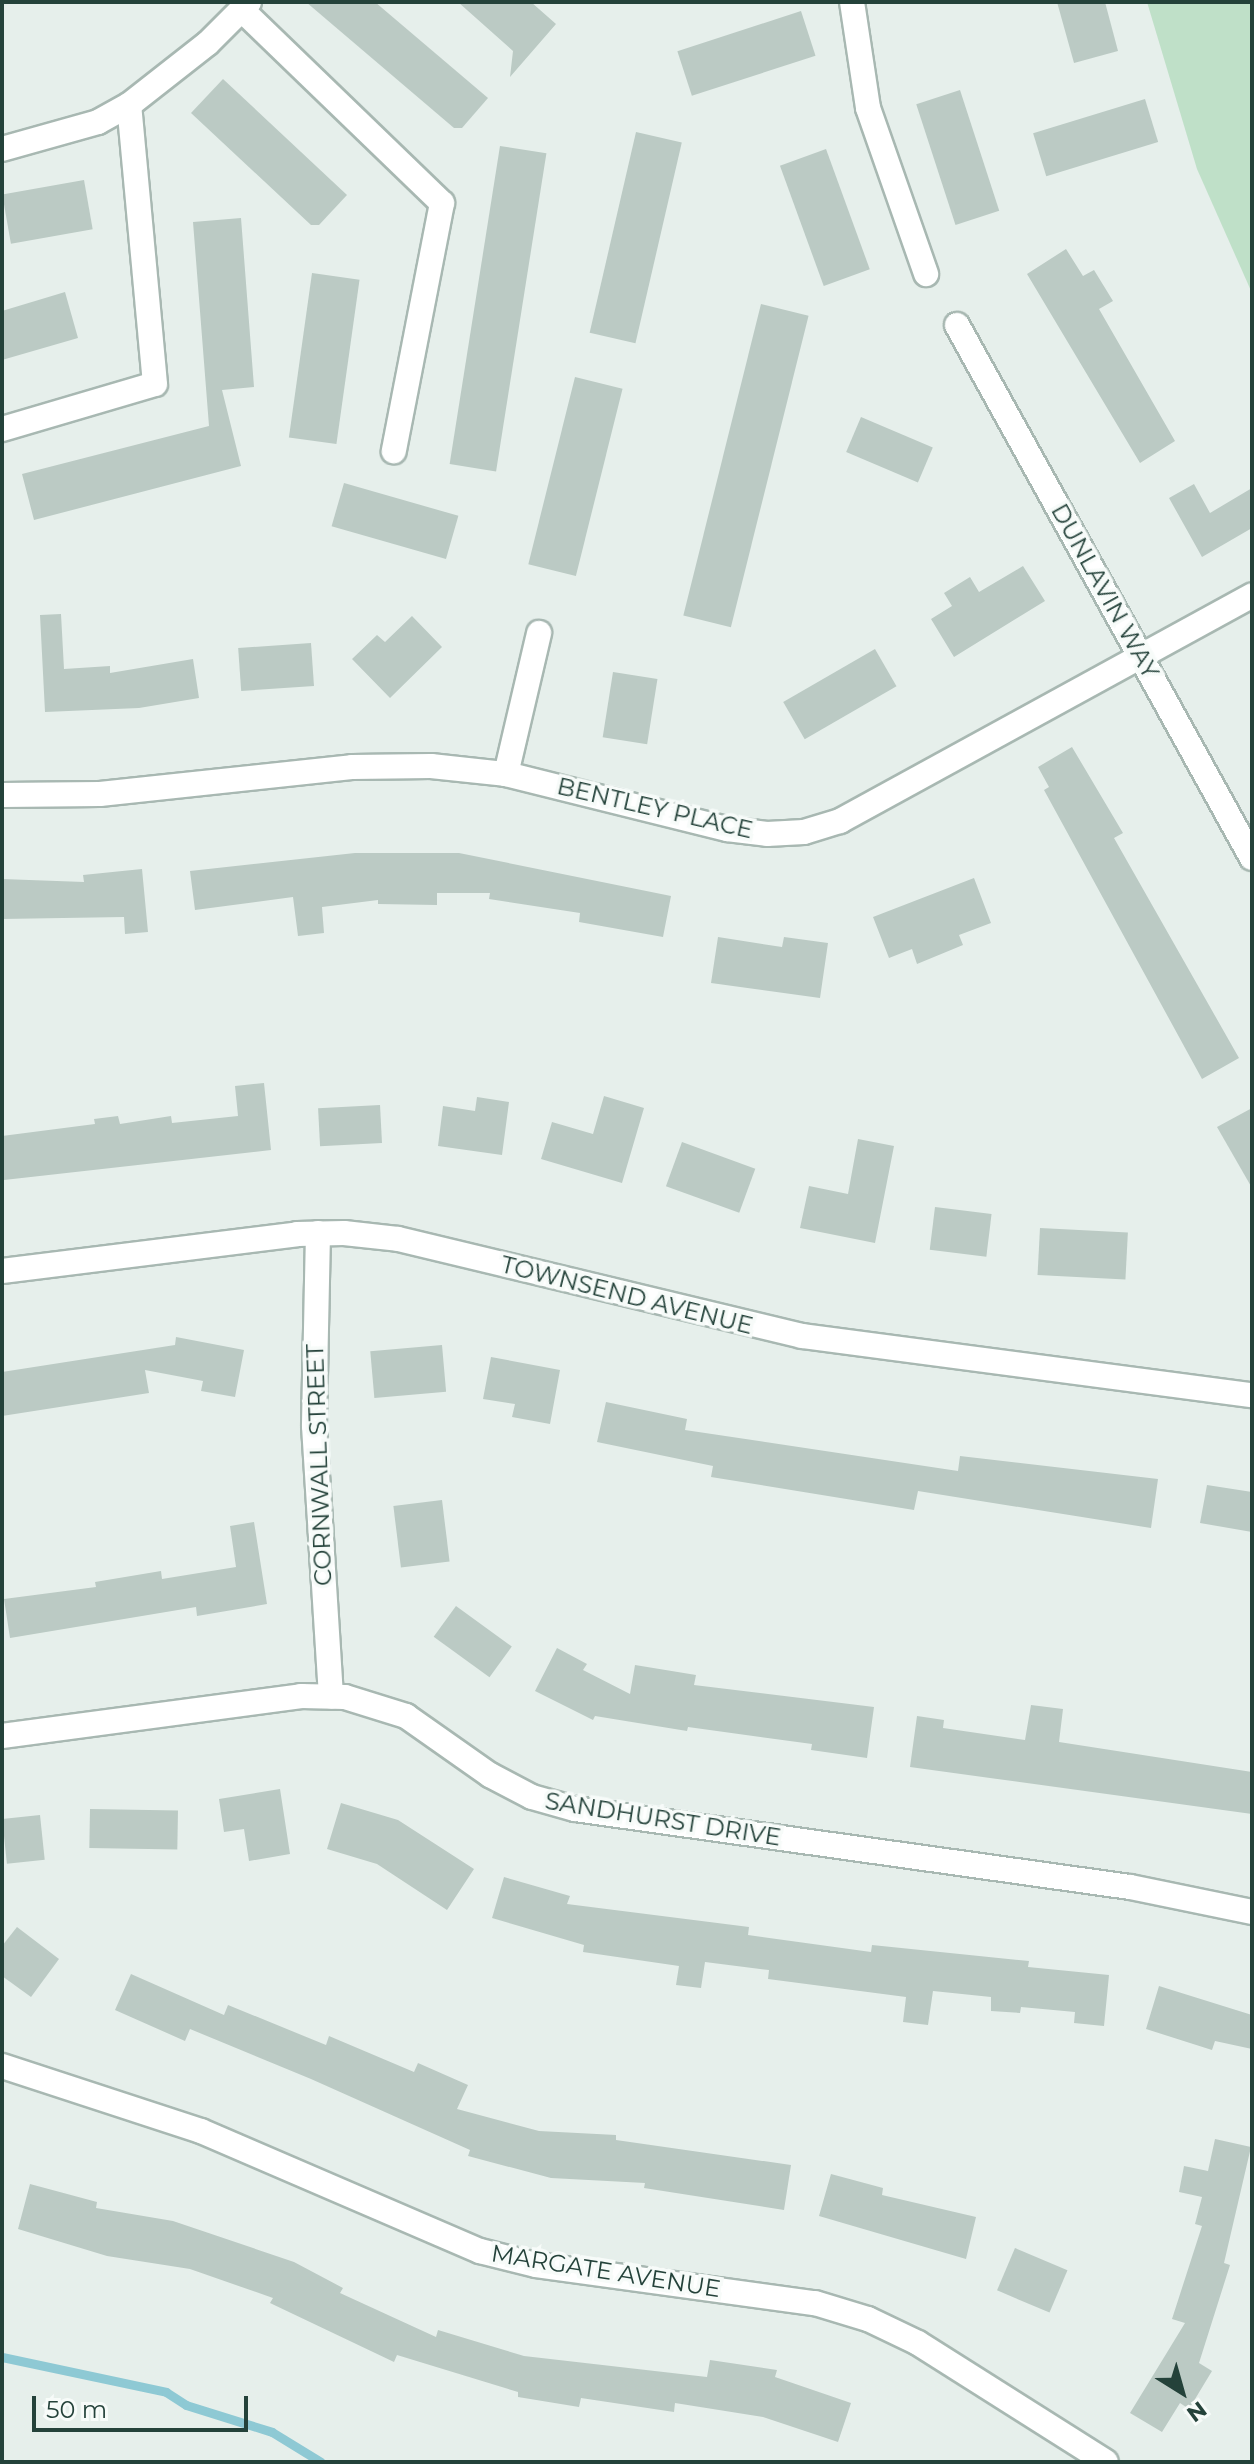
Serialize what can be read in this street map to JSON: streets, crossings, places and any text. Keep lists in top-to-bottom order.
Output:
{
  "streets": {
    "street": [
      "DUNLAVIN WAY",
      "BENTLEY PLACE",
      "TOWNSEND AVENUE",
      "CORNWALL STREET",
      "SANDHURST DRIVE",
      "MARGATE AVENUE"
    ]
  },
  "crossings": [
    ["DUNLAVIN WAY", "BENTLEY PLACE"],
    ["TOWNSEND AVENUE", "CORNWALL STREET"],
    ["CORNWALL STREET", "SANDHURST DRIVE"]
  ],
  "scale_bar": "50 m",
  "north": "bottom right"
}
